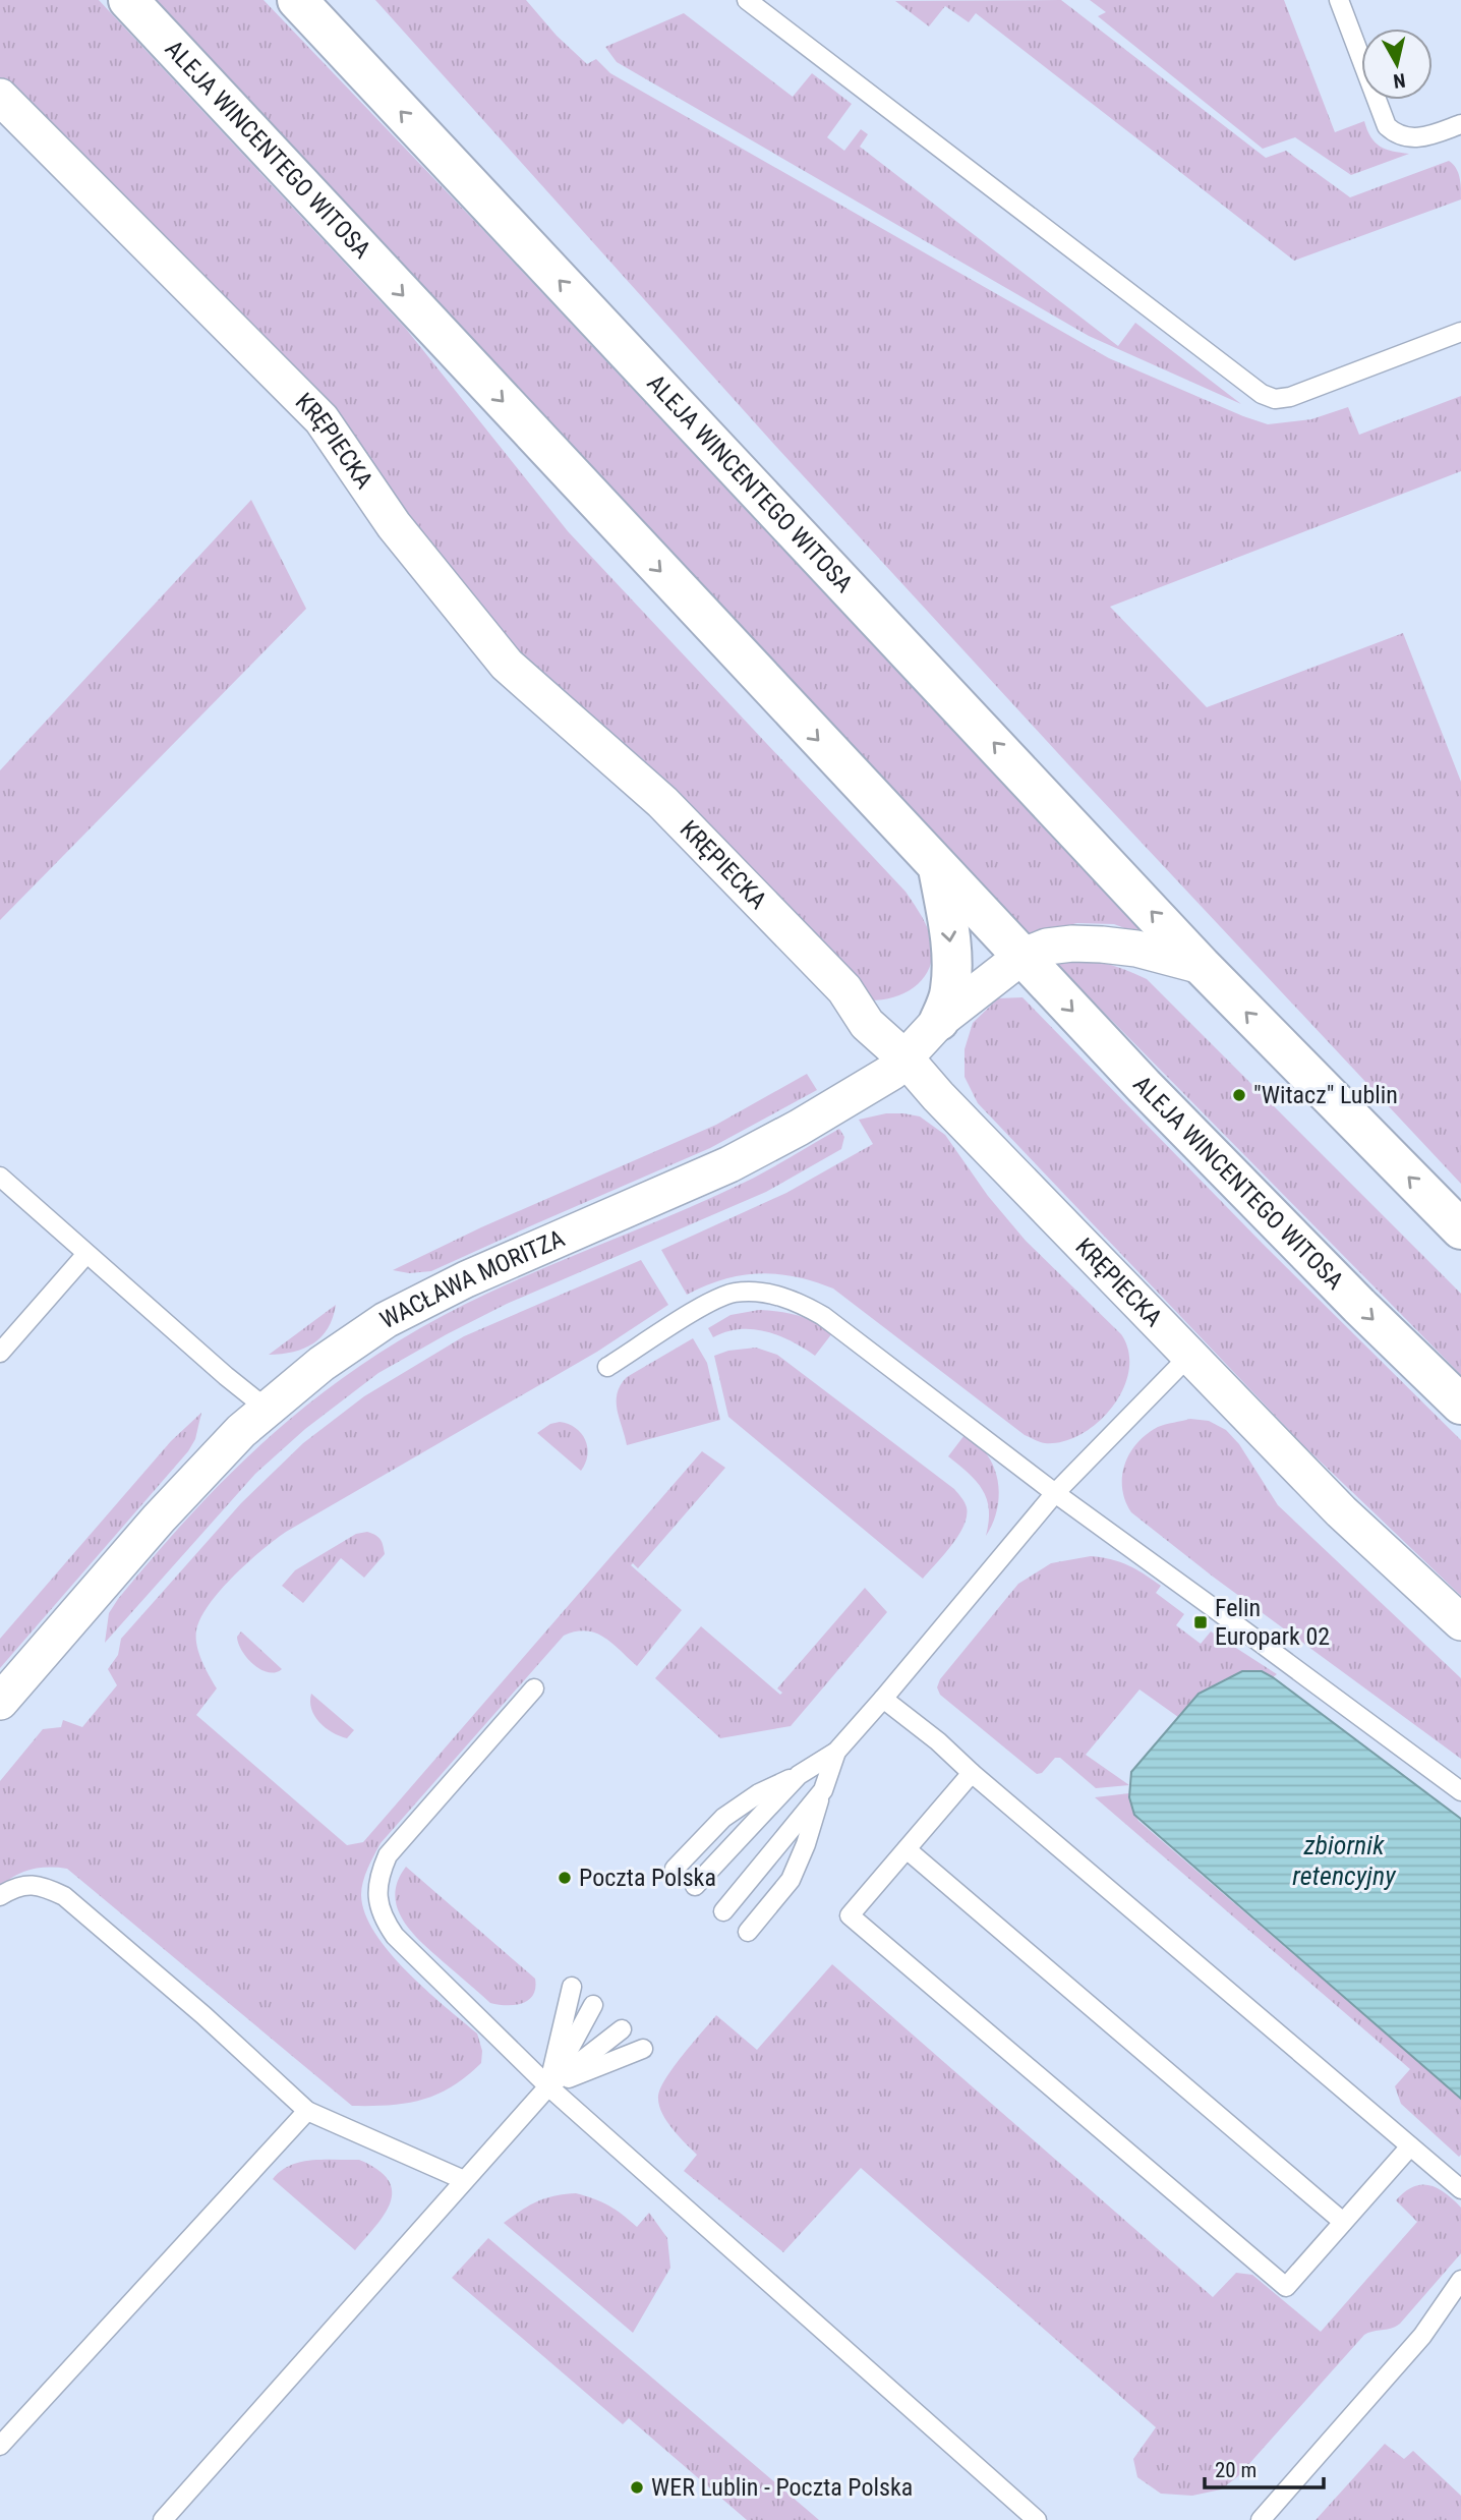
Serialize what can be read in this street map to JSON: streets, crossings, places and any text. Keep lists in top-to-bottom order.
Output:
{
  "streets": {
    "main road": ["ALEJA WINCENTEGO WITOSA"],
    "street": ["KRĘPIECKA", "WACŁAWA MORITZA"]
  },
  "crossings": [
    ["ALEJA WINCENTEGO WITOSA", "WACŁAWA MORITZA"],
    ["KRĘPIECKA", "WACŁAWA MORITZA"]
  ],
  "water": ["zbiornik retencyjny"],
  "places": {
    "other": ["\"Witacz\" Lublin", "Poczta Polska", "WER Lublin - Poczta Polska"],
    "transit": ["Felin Europark 02"]
  },
  "scale_bar": "20 m",
  "north": "bottom"
}
